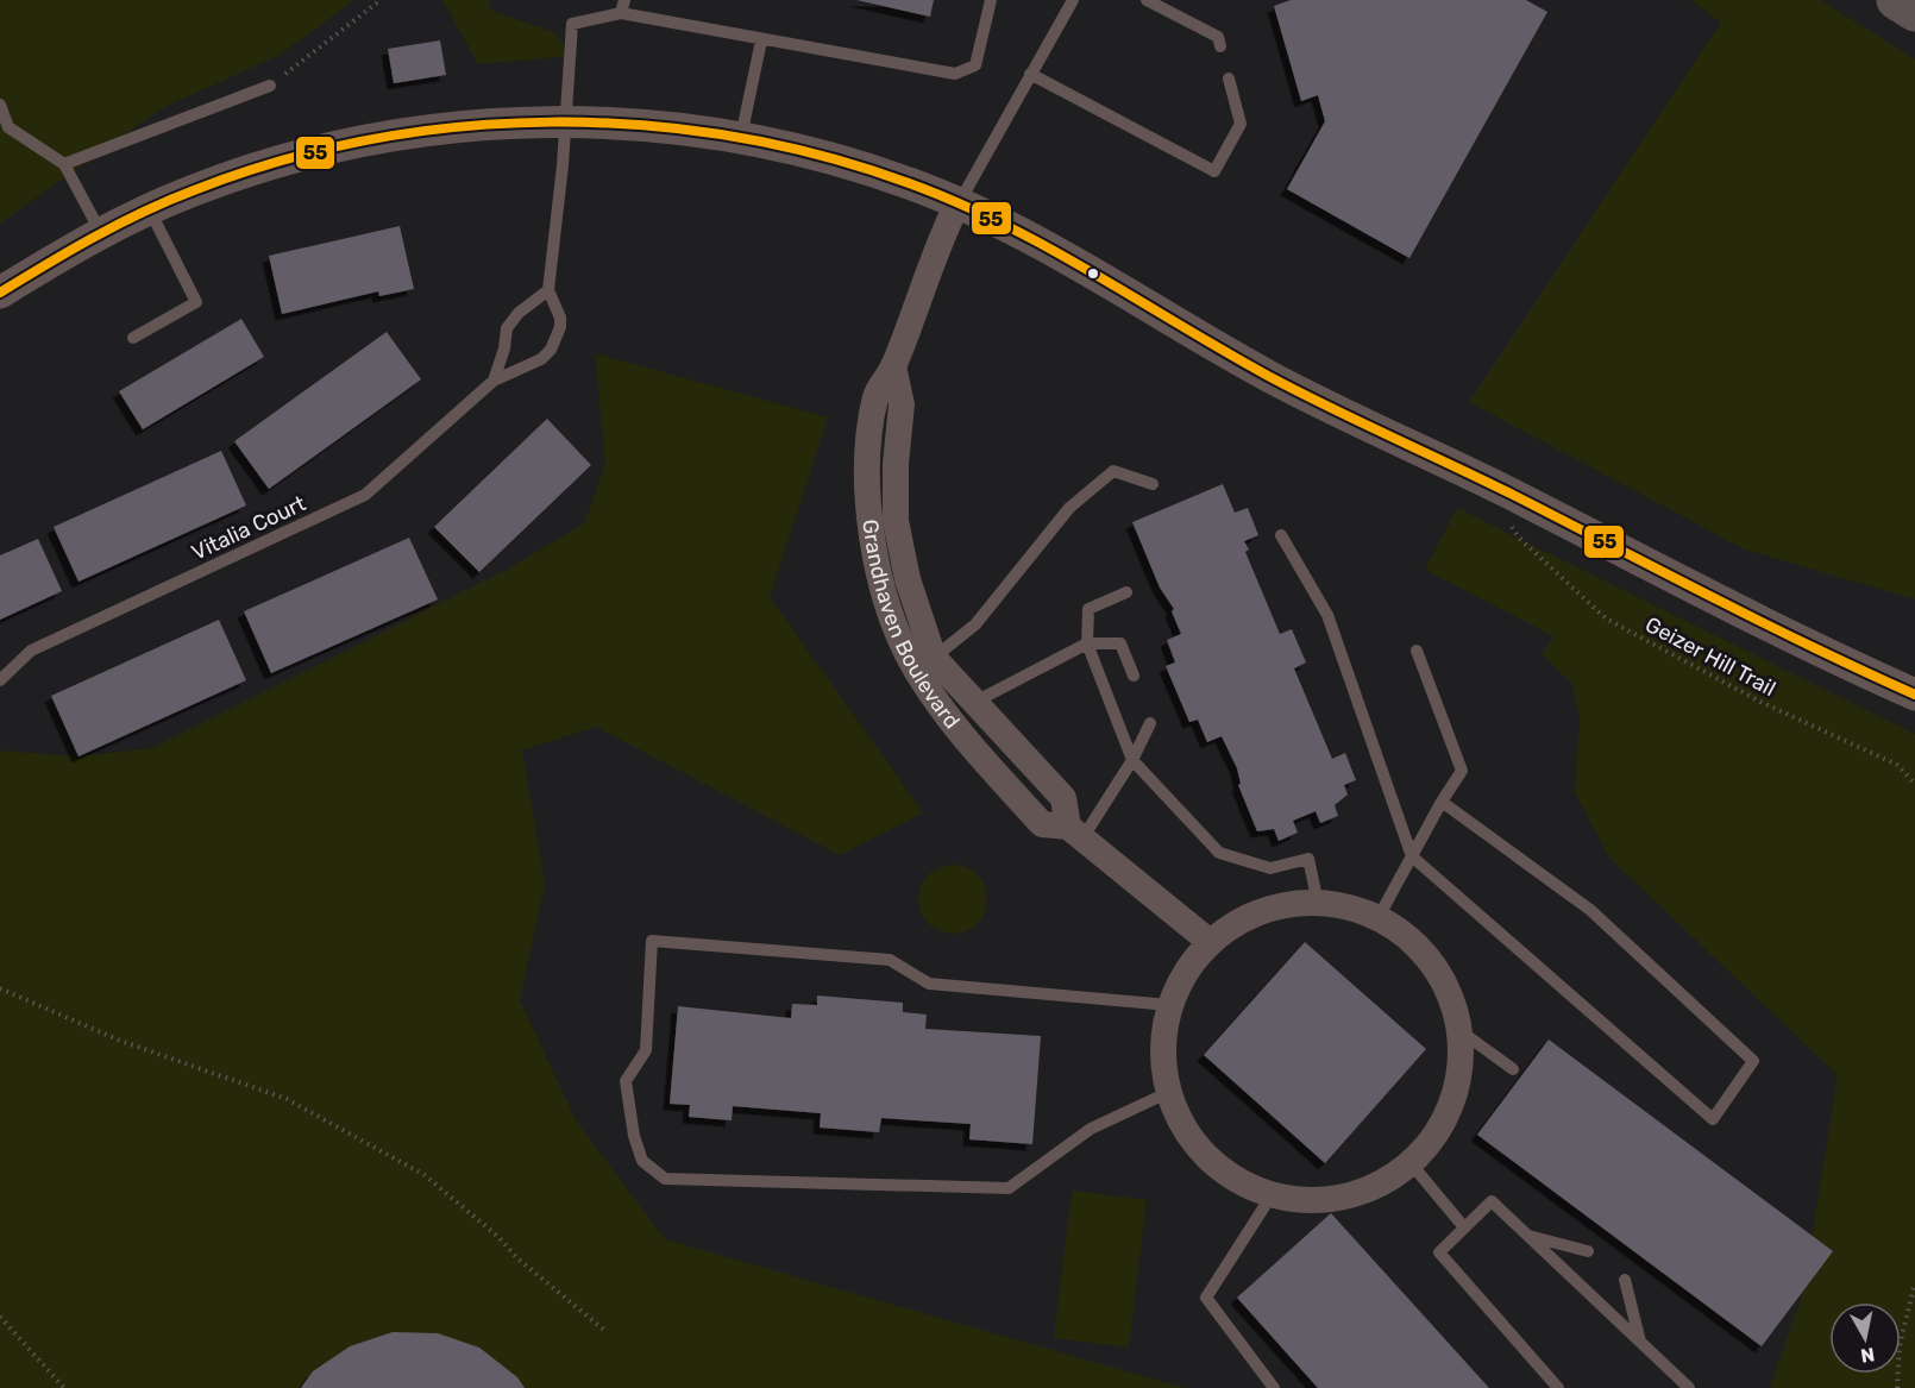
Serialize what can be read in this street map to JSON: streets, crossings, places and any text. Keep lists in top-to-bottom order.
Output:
{
  "streets": {
    "street": ["Grandhaven Boulevard"],
    "lane": ["Vitalia Court"],
    "path": ["Geizer Hill Trail"]
  },
  "lines": ["transit line 55"],
  "north": "bottom"
}
